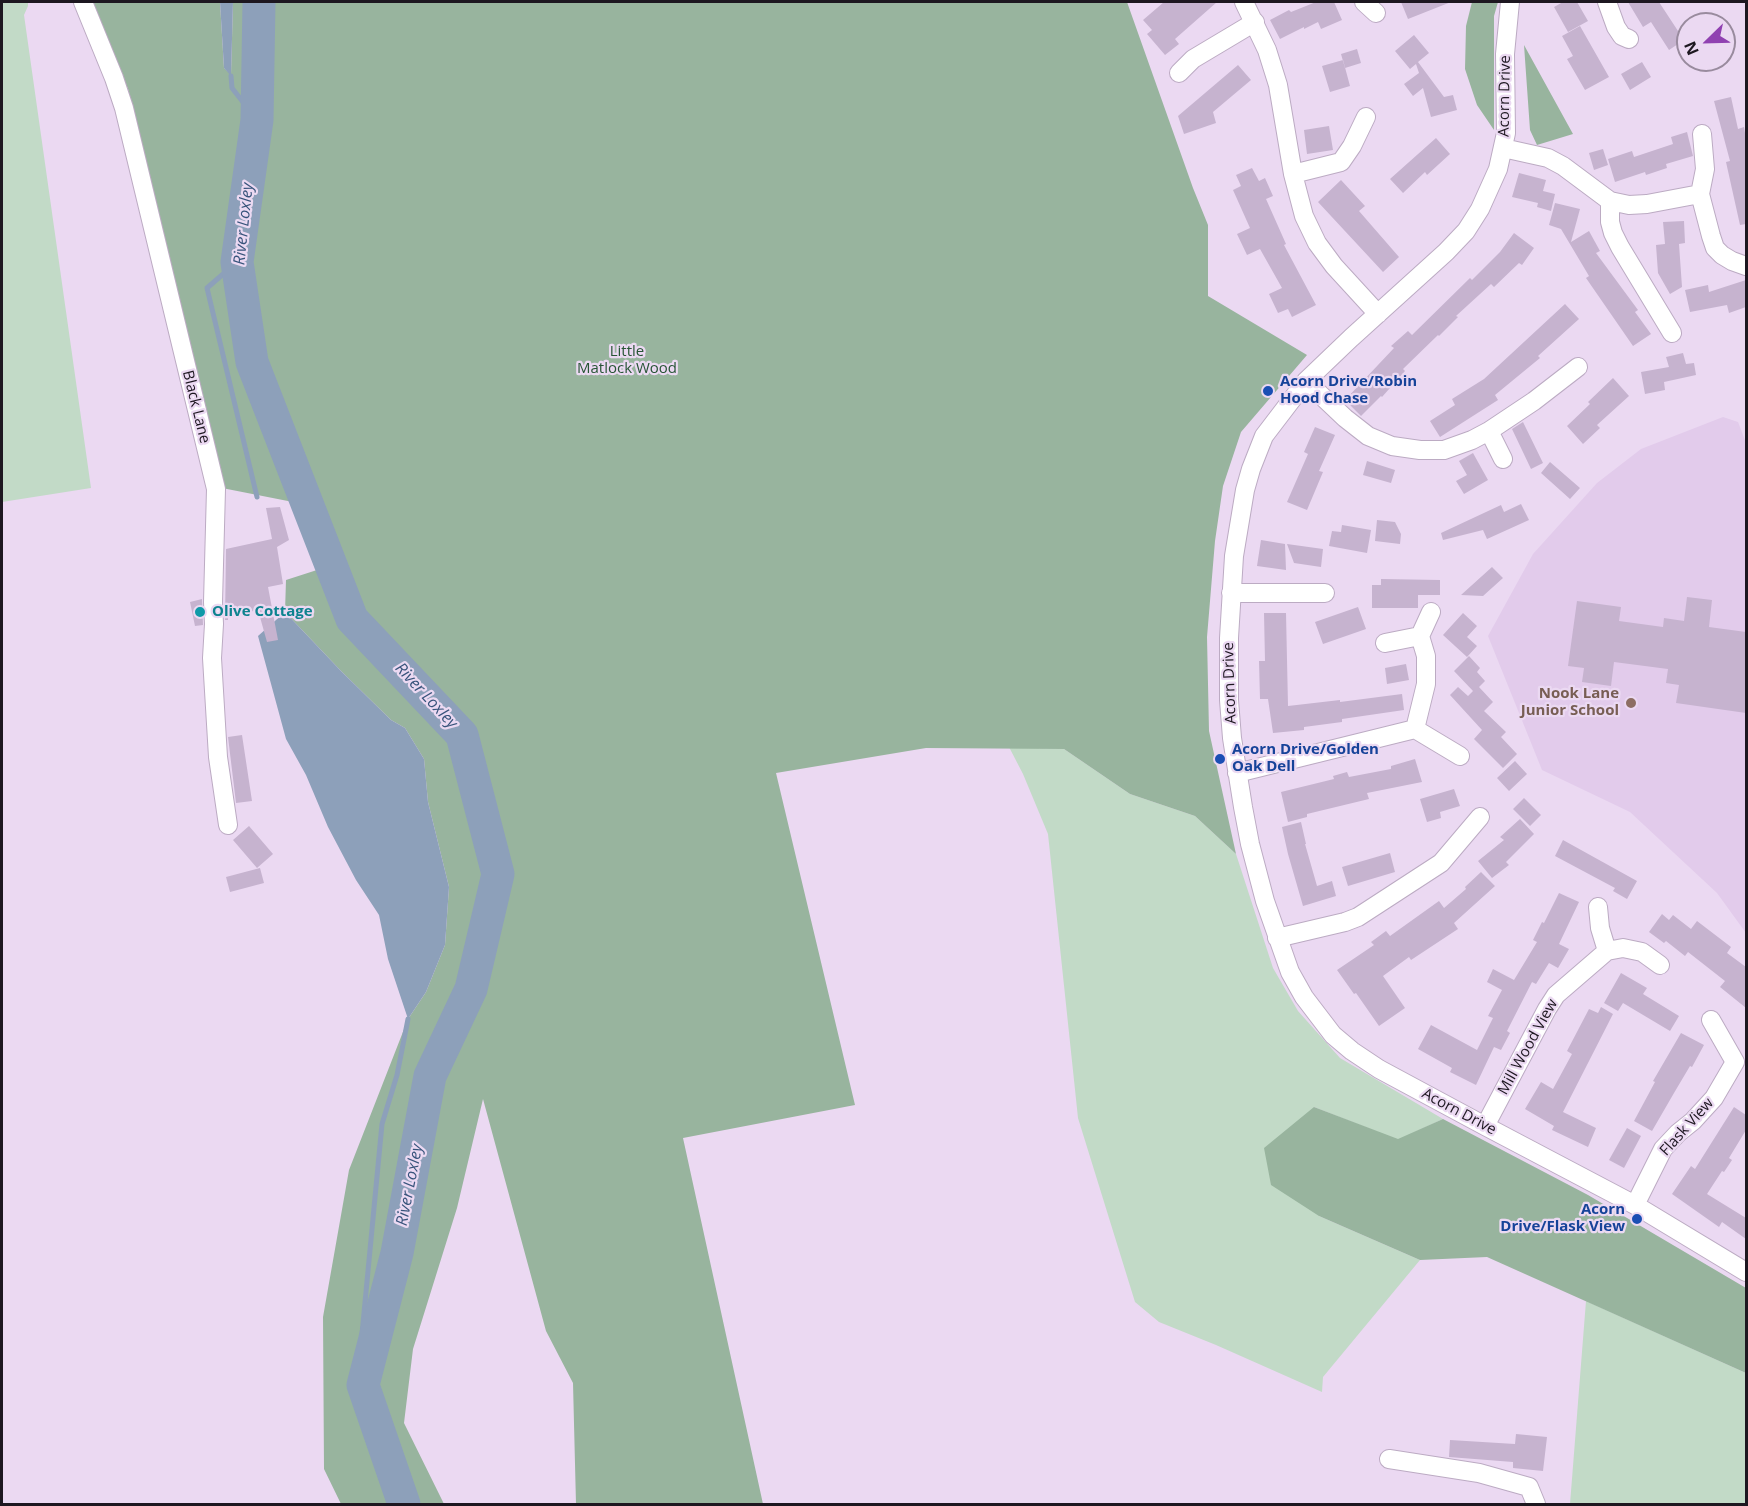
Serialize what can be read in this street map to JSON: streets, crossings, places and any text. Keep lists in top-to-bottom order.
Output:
{
  "streets": {
    "street": [
      "Acorn Drive",
      "Black Lane",
      "Mill Wood View",
      "Flask View"
    ]
  },
  "crossings": [
    ["Acorn Drive", "Mill Wood View"],
    ["Acorn Drive", "Flask View"]
  ],
  "water": ["River Loxley"],
  "parks": ["Little Matlock Wood"],
  "places": [
    "Acorn Drive/Robin Hood Chase",
    "Olive Cottage",
    "Nook Lane Junior School",
    "Acorn Drive/Golden Oak Dell",
    "Acorn Drive/Flask View"
  ],
  "north": "bottom left"
}
